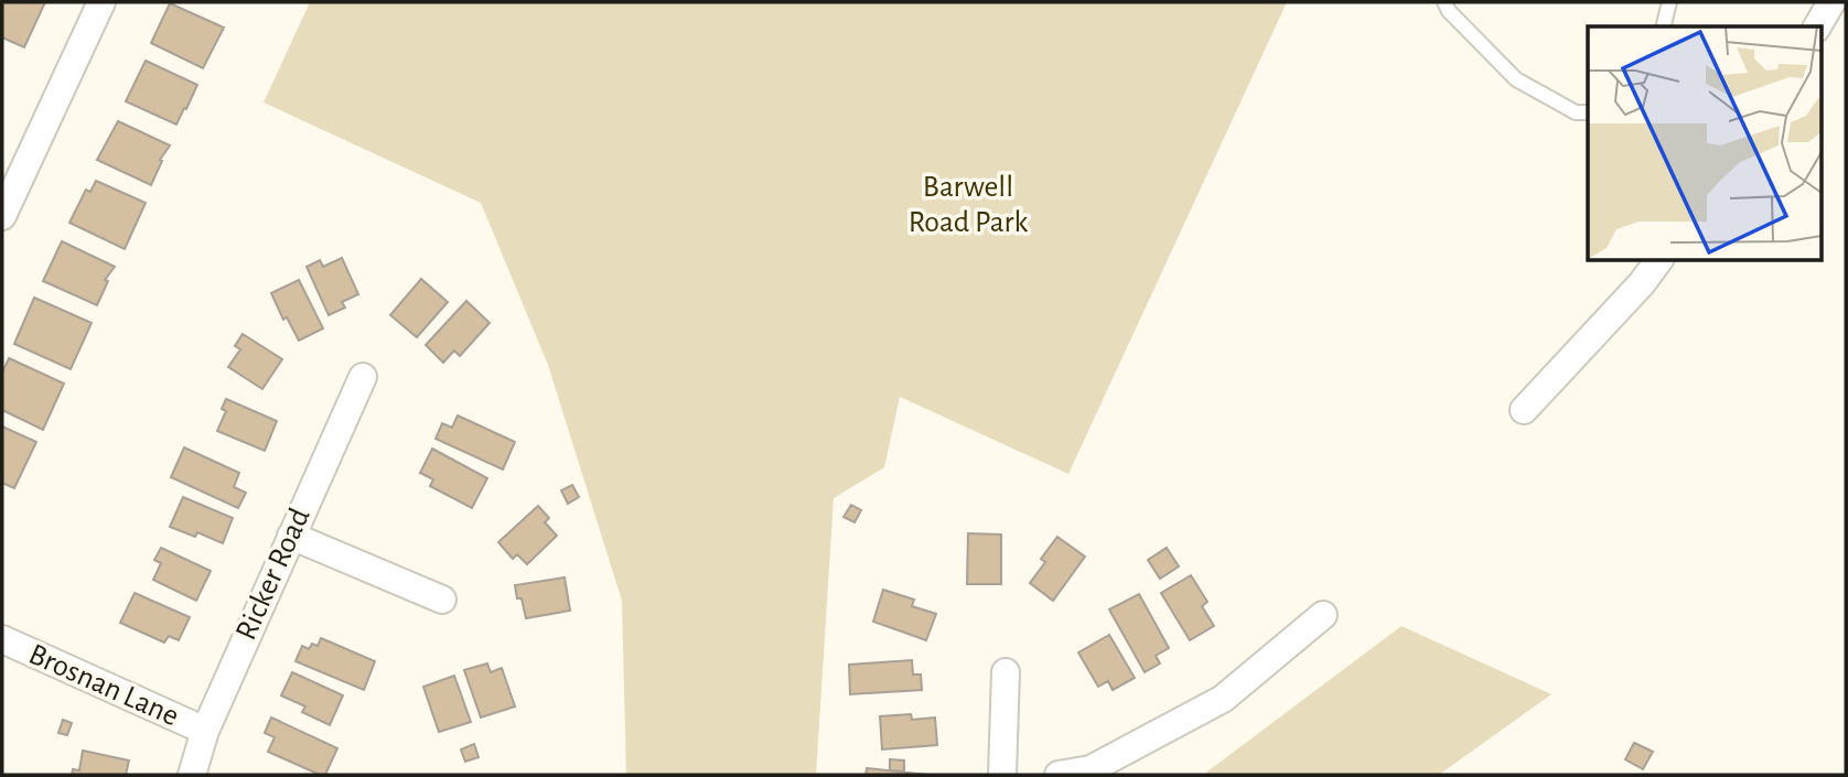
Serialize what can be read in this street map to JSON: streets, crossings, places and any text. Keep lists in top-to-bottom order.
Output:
{
  "streets": {
    "street": ["Ricker Road", "Brosnan Lane"]
  },
  "crossings": [
    ["Ricker Road", "Brosnan Lane"]
  ],
  "parks": ["Barwell Road Park"]
}
